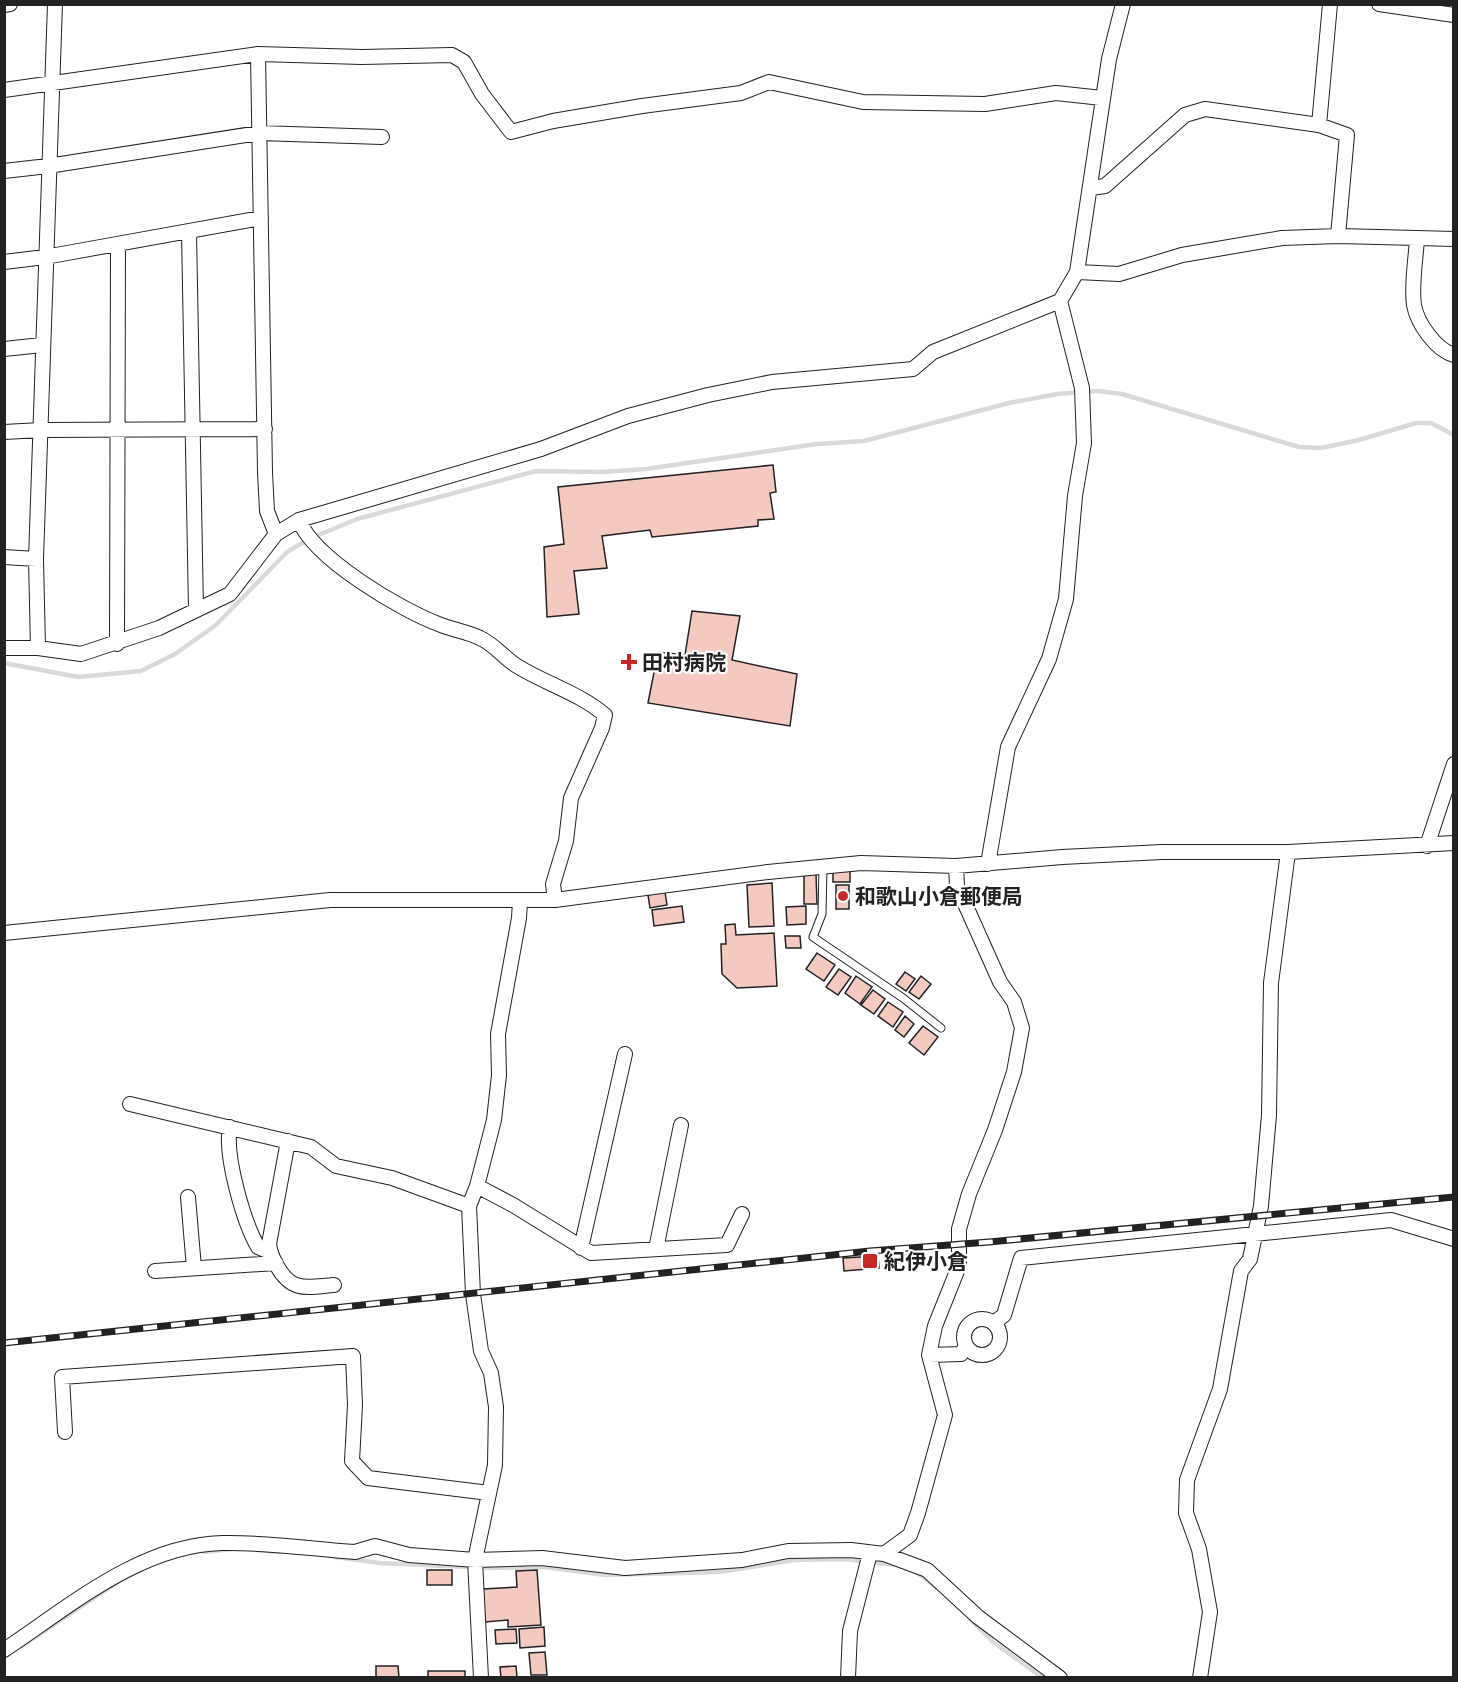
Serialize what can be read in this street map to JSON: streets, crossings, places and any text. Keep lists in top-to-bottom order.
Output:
{
  "places": {
    "health": ["田村病院"],
    "other": ["和歌山小倉郵便局"],
    "transit": ["紀伊小倉"]
  }
}
